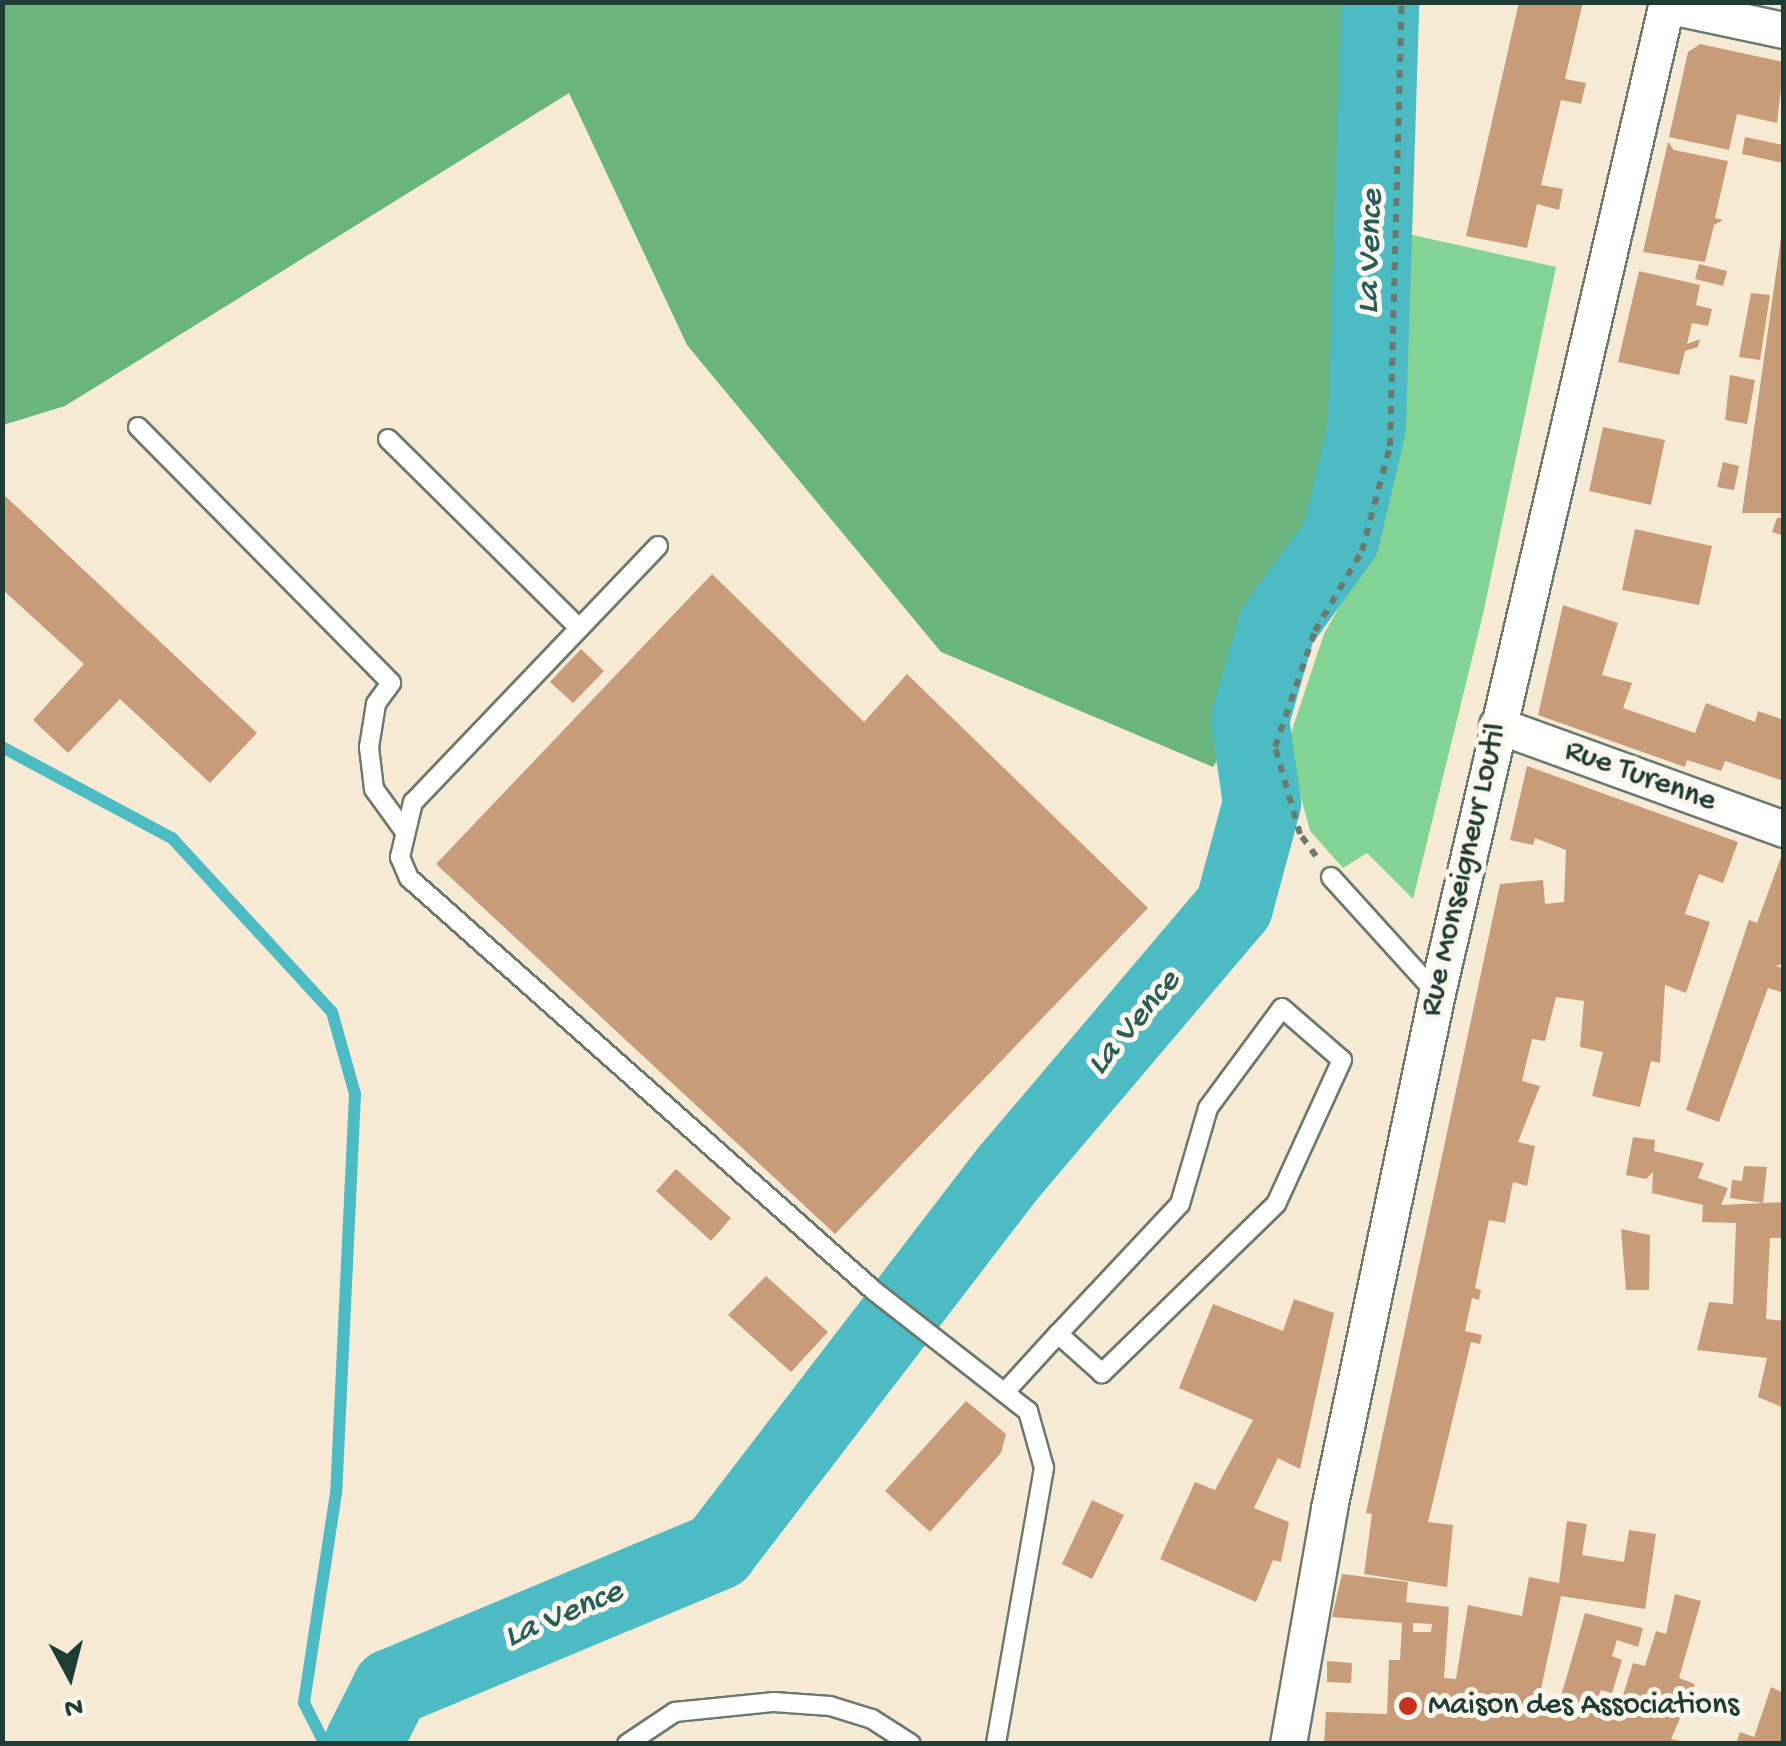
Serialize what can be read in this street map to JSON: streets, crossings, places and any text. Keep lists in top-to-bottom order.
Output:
{
  "streets": {
    "street": ["Rue Turenne", "Rue Monseigneur Loutil"]
  },
  "crossings": [
    ["Rue Turenne", "Rue Monseigneur Loutil"]
  ],
  "water": ["La Vence"],
  "places": ["Maison des Associations"],
  "north": "bottom"
}
